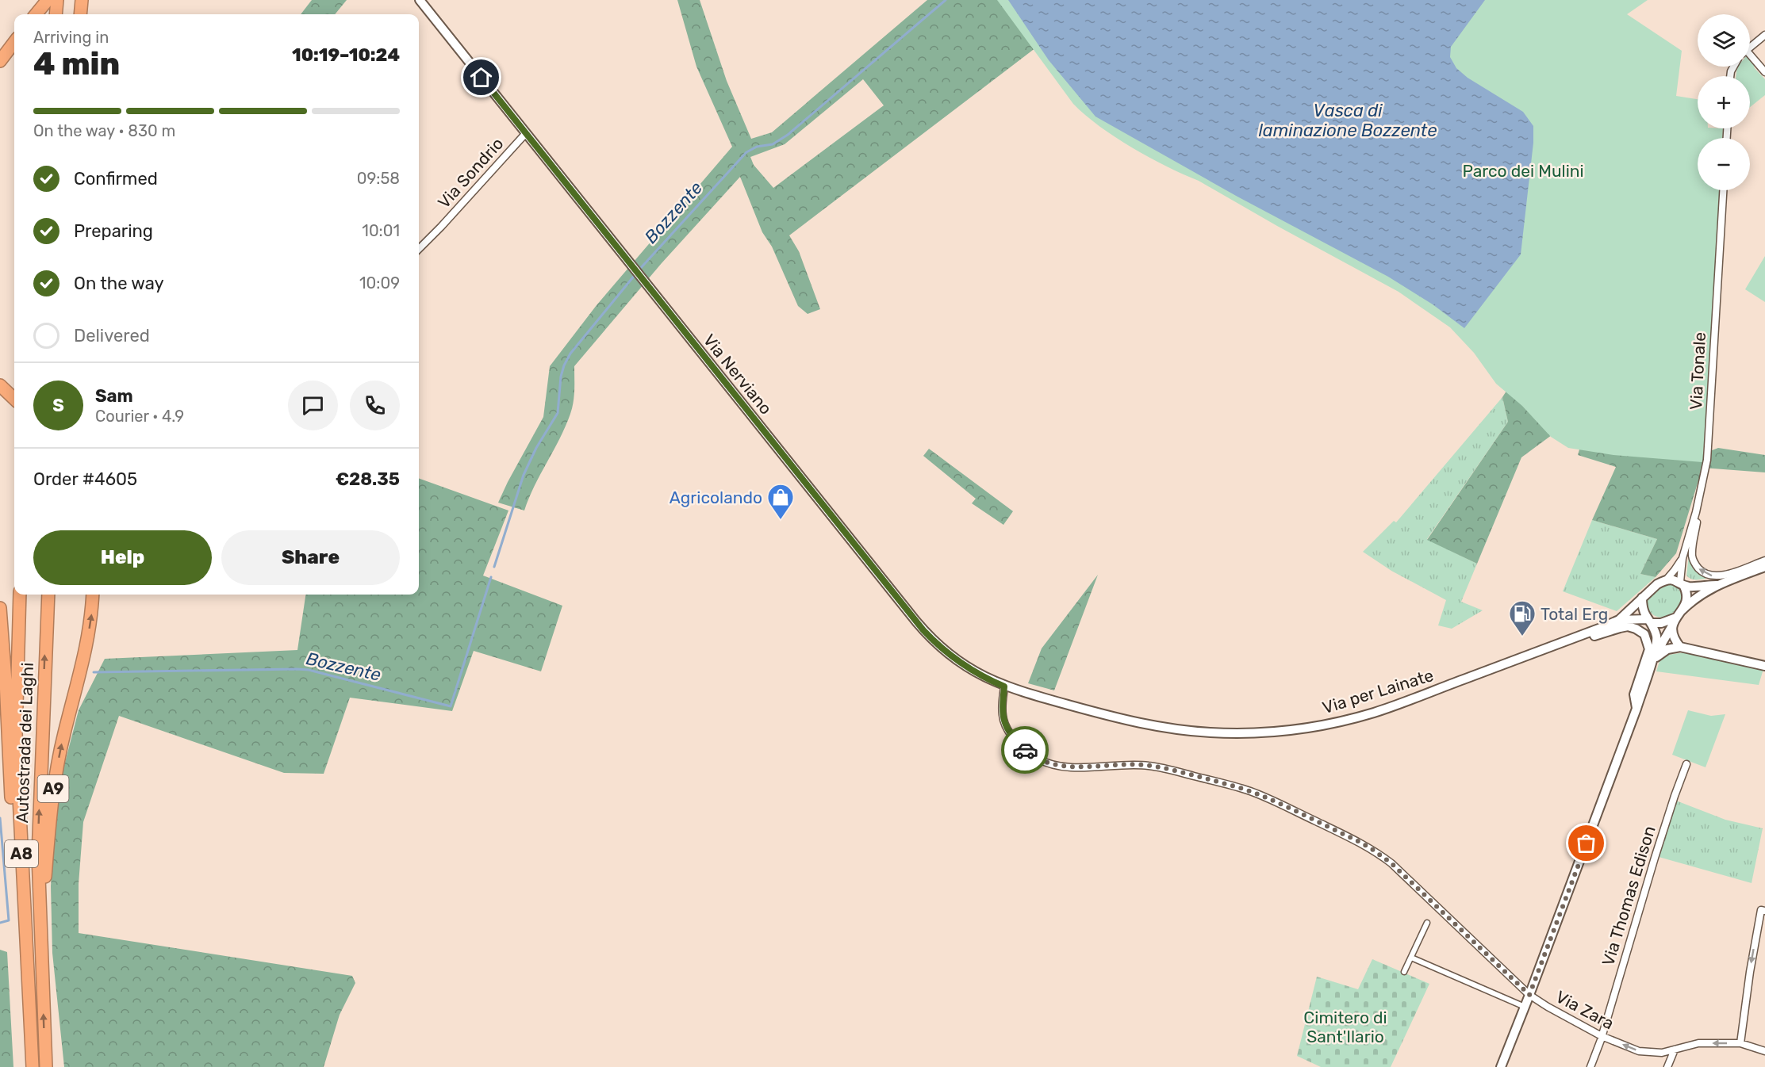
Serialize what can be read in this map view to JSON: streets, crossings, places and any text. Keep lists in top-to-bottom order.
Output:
{
  "streets": {
    "highway": ["Autostrada dei Laghi", "A9", "A8"],
    "street": [
      "Via Sondrio",
      "Via Tonale",
      "Via Nerviano",
      "Via per Lainate",
      "Via Thomas Edison",
      "Via Zara"
    ]
  },
  "crossings": [
    ["Via Sondrio", "Via Nerviano"],
    ["Via Nerviano", "Via per Lainate"],
    ["Via Nerviano", "Via Zara"],
    ["Autostrada dei Laghi", "A9"],
    ["Via Thomas Edison", "Via Zara"]
  ],
  "water": ["Vasca di laminazione Bozzente", "Bozzente"],
  "parks": ["Parco dei Mulini", "Cimitero di Sant'Ilario"],
  "places": {
    "shop": ["Agricolando"],
    "fuel station": ["Total Erg"]
  },
  "page": {
    "map_buttons": ["+", "−"],
    "heading": ["4 min", "Arriving in", "10:19–10:24"],
    "panel": [
      "Sam",
      "Courier · 4.9",
      "Order #4605",
      "€28.35"
    ],
    "bar": "On the way · 830 m",
    "list": [
      ["Confirmed", "09:58"],
      ["Preparing", "10:01"],
      ["On the way", "10:09"],
      "Delivered"
    ],
    "round": "S",
    "buttons": ["Help", "Share"]
  }
}
